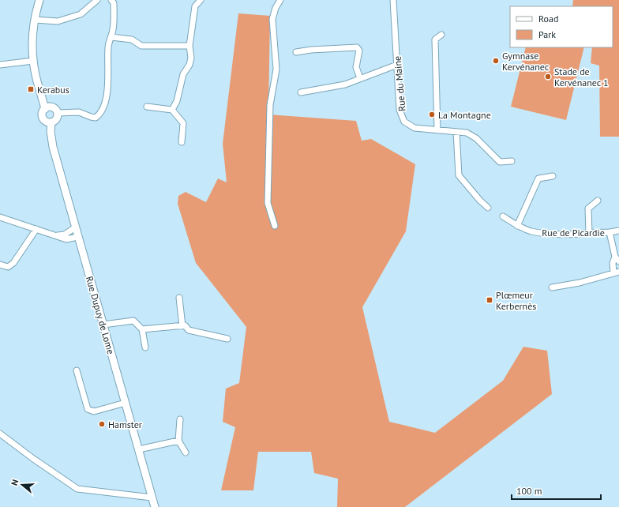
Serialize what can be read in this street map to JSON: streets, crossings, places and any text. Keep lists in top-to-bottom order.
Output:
{
  "streets": {
    "street": ["Rue du Maine", "Rue de Picardie", "Rue Dupuy de Lome"]
  },
  "places": {
    "other": [
      "Gymnase Kervénanec",
      "Stade de Kervénanec 1",
      "La Montagne",
      "Hamster"
    ],
    "transit": ["Kerabus", "Plœmeur Kerbernès"]
  },
  "legend": ["Road", "Park"],
  "scale_bar": "100 m",
  "north": "left"
}
